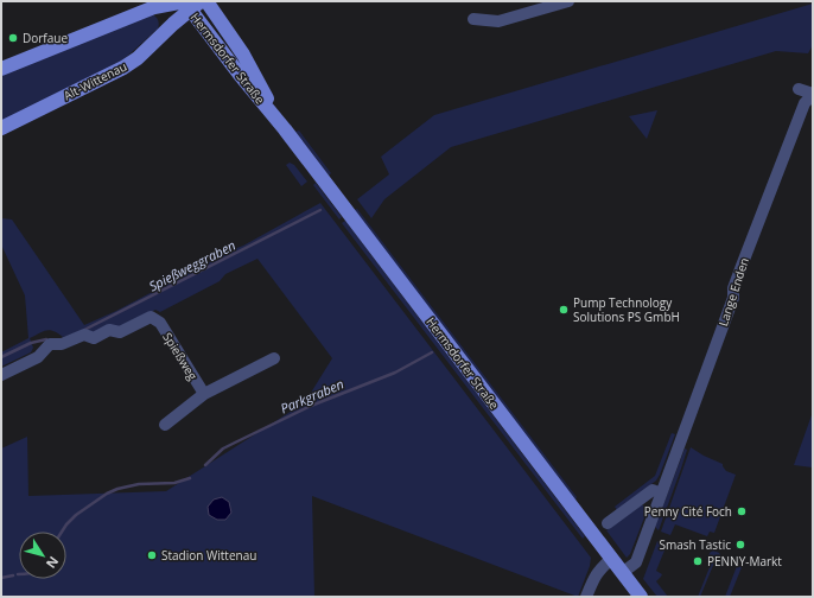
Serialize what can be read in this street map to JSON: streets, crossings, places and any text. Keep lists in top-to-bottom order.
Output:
{
  "streets": {
    "main road": ["Hermsdorfer Straße", "Alt-Wittenau"],
    "street": ["Lange Enden", "Spießweg"]
  },
  "crossings": [
    ["Hermsdorfer Straße", "Alt-Wittenau"],
    ["Hermsdorfer Straße", "Lange Enden"]
  ],
  "water": ["Spießweggraben", "Parkgraben"],
  "places": [
    "Dorfaue",
    "Pump Technology Solutions PS GmbH",
    "Penny Cité Foch",
    "Smash Tastic",
    "Stadion Wittenau",
    "PENNY-Markt"
  ],
  "north": "bottom right"
}
